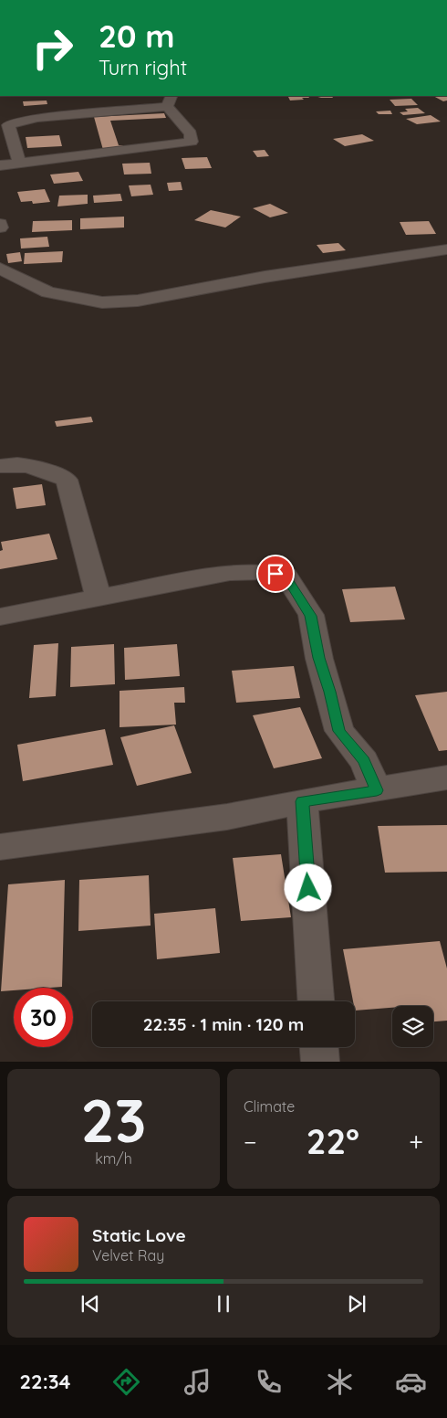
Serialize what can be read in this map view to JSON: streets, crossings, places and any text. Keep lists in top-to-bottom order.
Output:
{
  "page": {
    "turn": ["20 m", "Turn right"],
    "limit": "30",
    "trip": "22:35 · 1 min · 120 m",
    "tile": [
      ["23", "km/h"],
      "Climate"
    ],
    "heat": ["−", "22°", "+"],
    "song": ["Static Love", "Velvet Ray"],
    "tabs": "22:34"
  }
}
